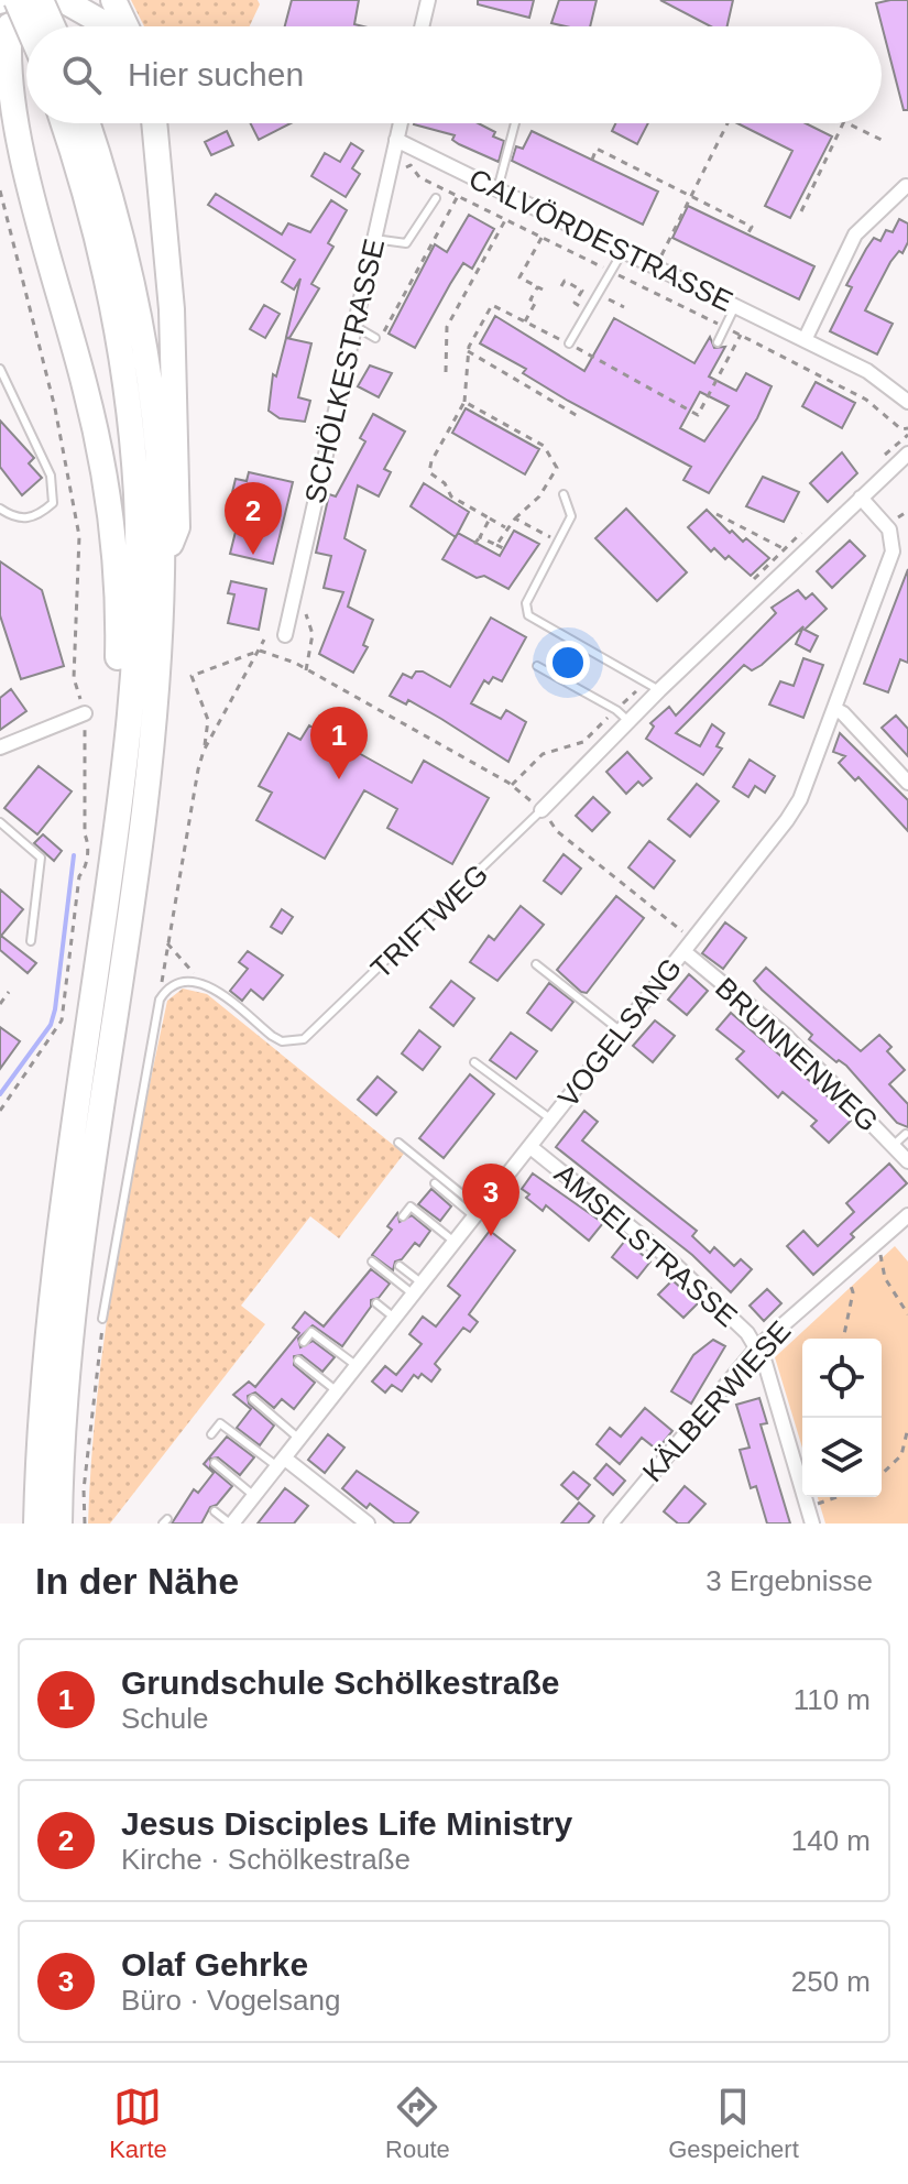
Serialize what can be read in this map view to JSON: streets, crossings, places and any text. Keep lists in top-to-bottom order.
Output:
{
  "streets": {
    "street": [
      "CALVÖRDESTRASSE",
      "SCHÖLKESTRASSE",
      "TRIFTWEG",
      "VOGELSANG",
      "BRUNNENWEG",
      "AMSELSTRASSE",
      "KÄLBERWIESE"
    ]
  },
  "crossings": [
    ["CALVÖRDESTRASSE", "SCHÖLKESTRASSE"],
    ["TRIFTWEG", "VOGELSANG"],
    ["VOGELSANG", "BRUNNENWEG"],
    ["VOGELSANG", "AMSELSTRASSE"],
    ["AMSELSTRASSE", "KÄLBERWIESE"]
  ],
  "page": {
    "search": "Hier suchen",
    "pins": ["2", "1", "3"],
    "heading": ["In der Nähe", "3 Ergebnisse"],
    "list": [
      {
        "mark": "1",
        "name": "Grundschule Schölkestraße",
        "note": "Schule",
        "value": "110 m"
      },
      {
        "mark": "2",
        "name": "Jesus Disciples Life Ministry",
        "note": "Kirche · Schölkestraße",
        "value": "140 m"
      },
      {
        "mark": "3",
        "name": "Olaf Gehrke",
        "note": "Büro · Vogelsang",
        "value": "250 m"
      }
    ],
    "nav": ["Karte", "Route", "Gespeichert"]
  }
}
